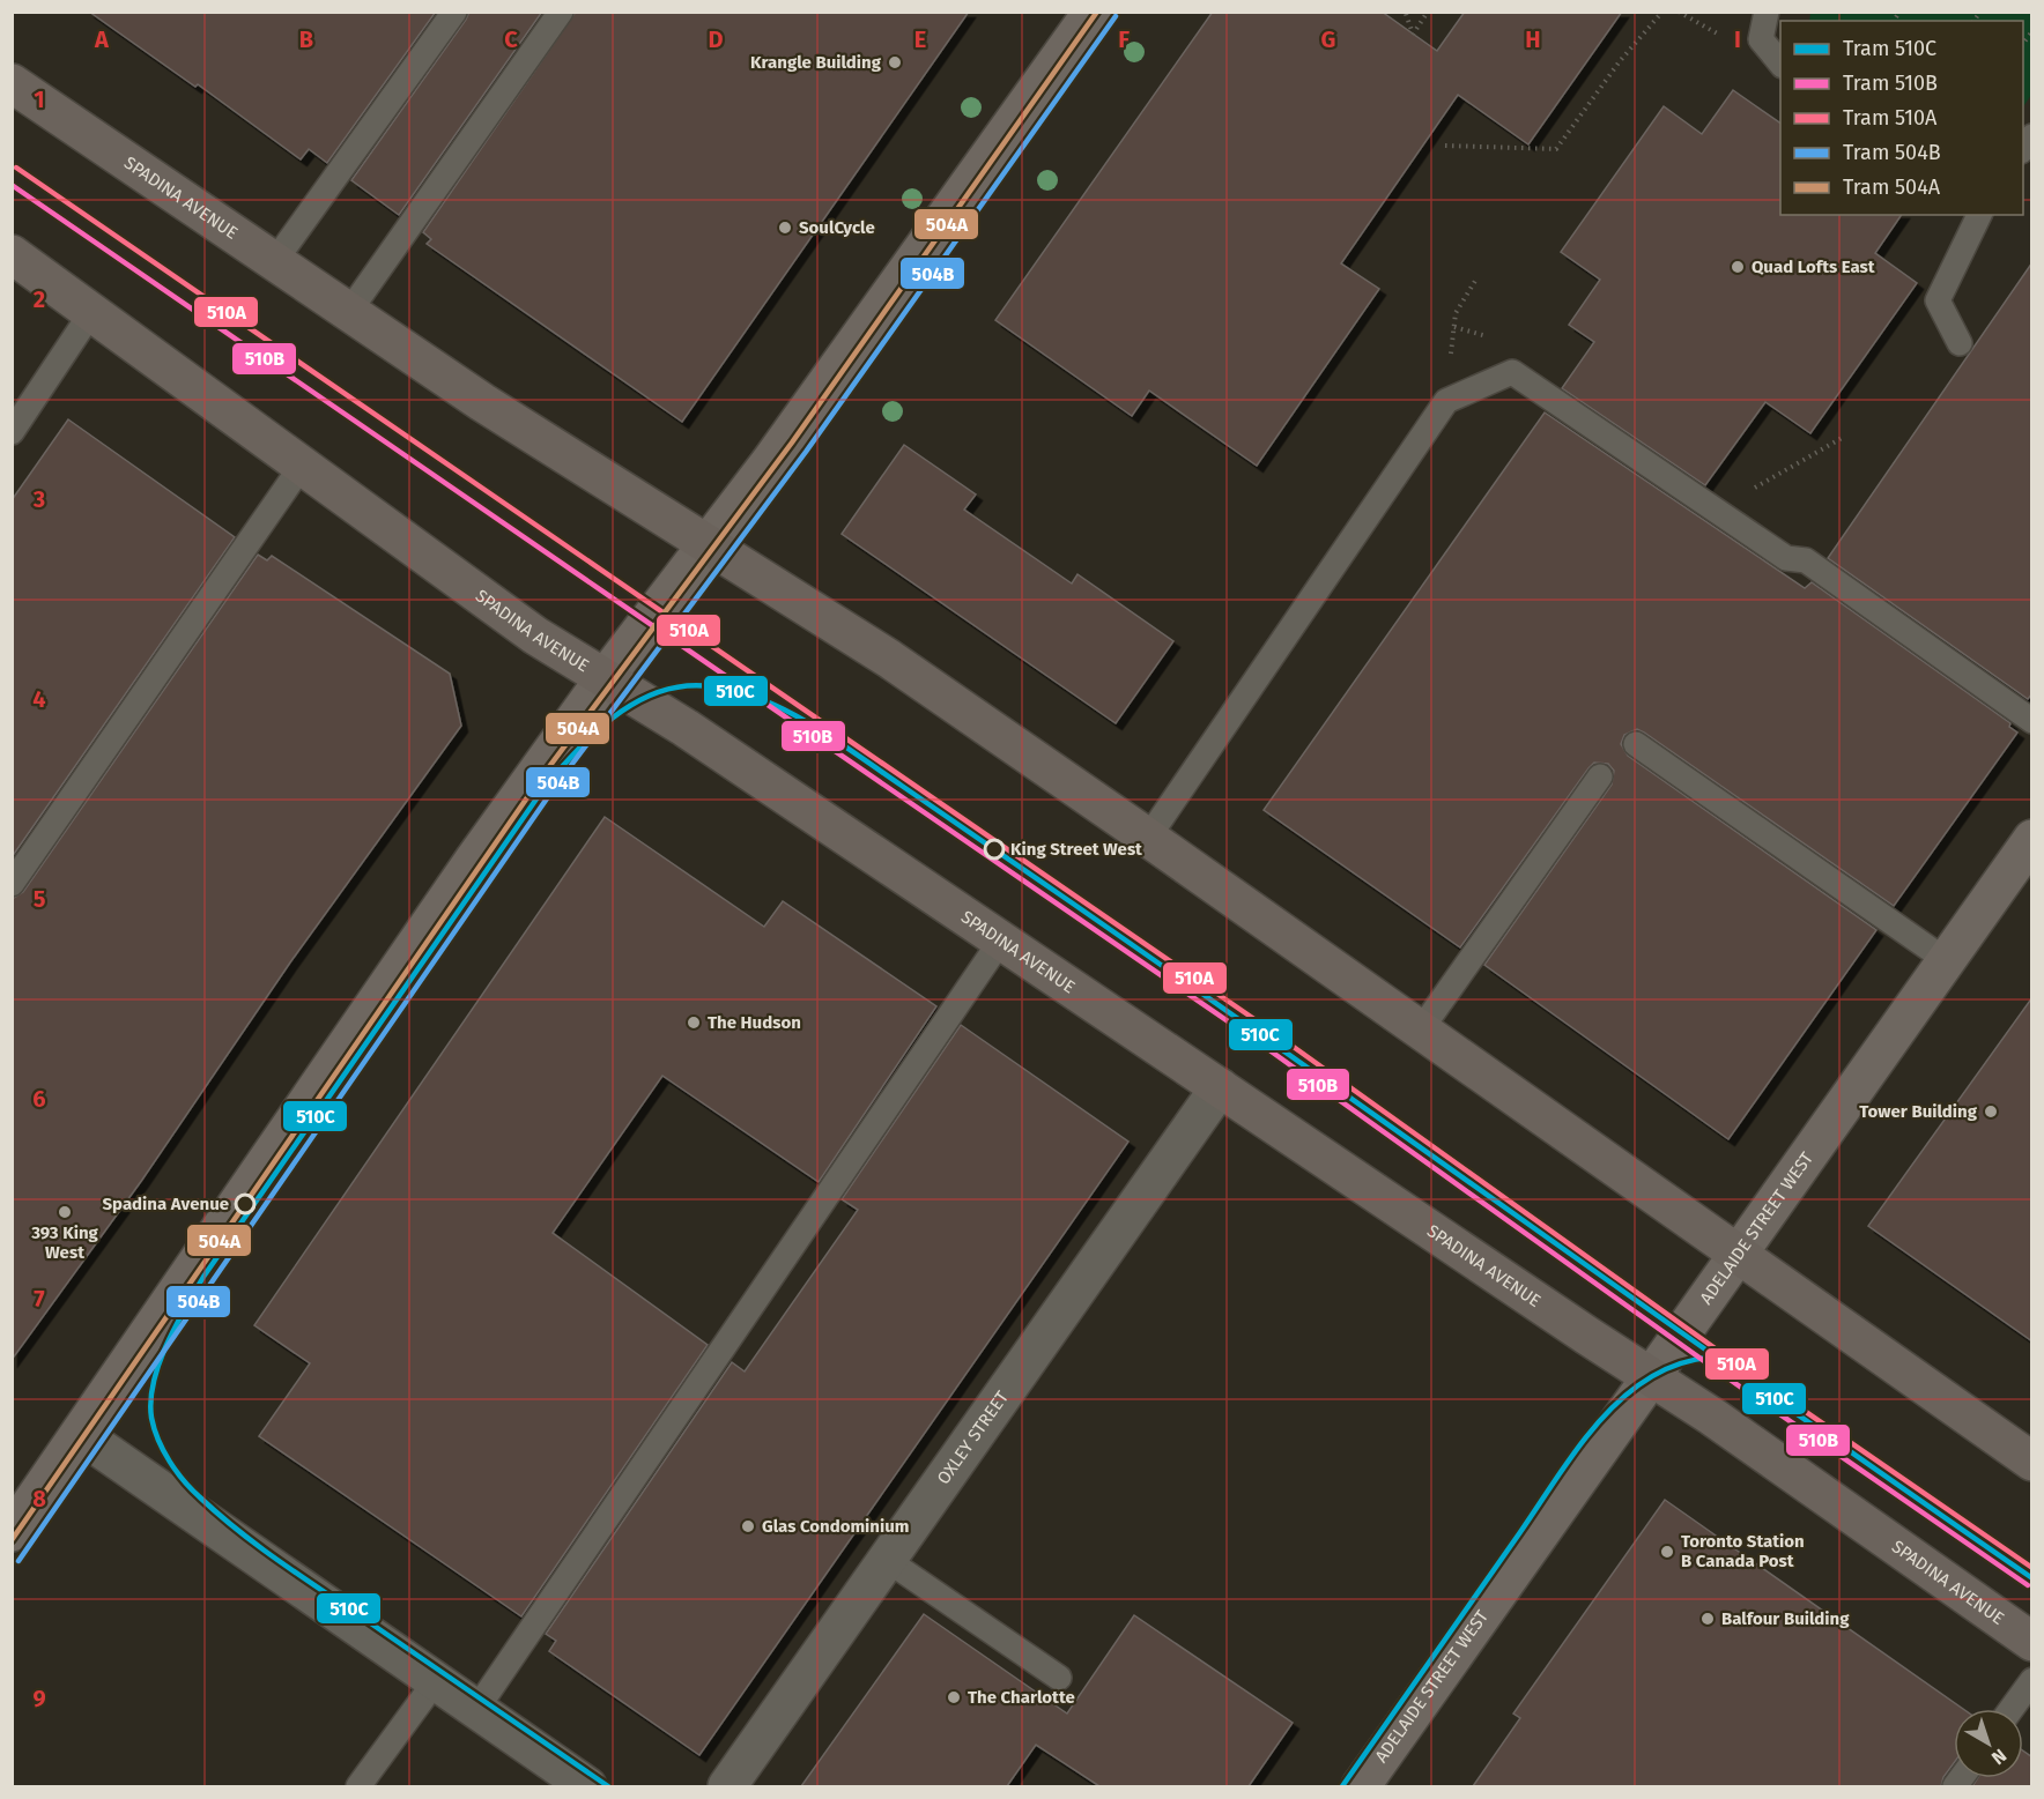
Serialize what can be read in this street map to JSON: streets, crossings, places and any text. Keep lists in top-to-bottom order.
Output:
{
  "streets": {
    "main road": ["SPADINA AVENUE", "ADELAIDE STREET WEST"],
    "street": ["OXLEY STREET"]
  },
  "crossings": [
    ["SPADINA AVENUE", "ADELAIDE STREET WEST"],
    ["SPADINA AVENUE", "OXLEY STREET"]
  ],
  "places": [
    "Krangle Building",
    "SoulCycle",
    "Quad Lofts East",
    "King Street West",
    "The Hudson",
    "Tower Building",
    "Spadina Avenue",
    "393 King West",
    "Glas Condominium",
    "Toronto Station B Canada Post",
    "Balfour Building",
    "The Charlotte"
  ],
  "lines": [
    "tram line 504A",
    "tram line 504B",
    "tram line 510A",
    "tram line 510B",
    "tram line 510C"
  ],
  "legend": [
    "Tram 510C",
    "Tram 510B",
    "Tram 510A",
    "Tram 504B",
    "Tram 504A"
  ],
  "north": "bottom right",
  "grid": {
    "columns": [
      "A",
      "B",
      "C",
      "D",
      "E",
      "F",
      "G",
      "H",
      "I"
    ],
    "rows": [
      "1",
      "2",
      "3",
      "4",
      "5",
      "6",
      "7",
      "8",
      "9"
    ]
  }
}
